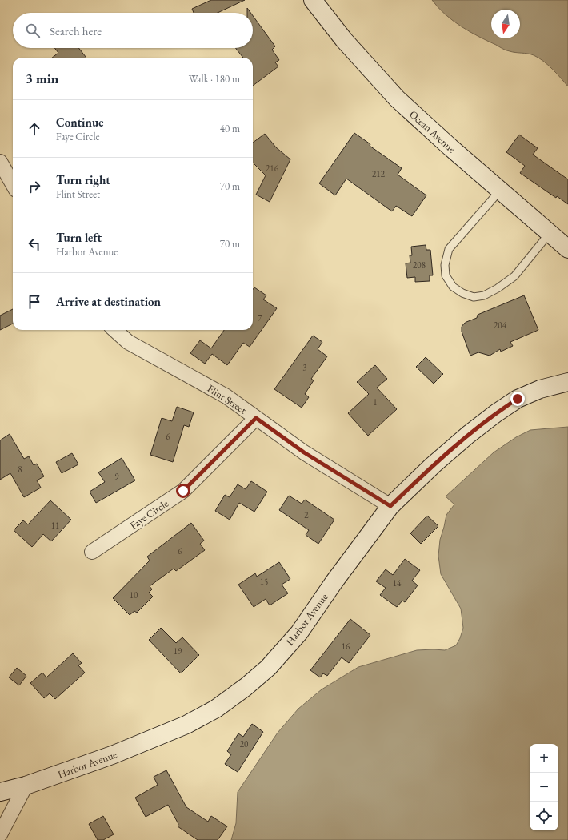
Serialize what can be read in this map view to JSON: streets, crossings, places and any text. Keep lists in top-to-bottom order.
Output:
{
  "streets": {
    "main road": ["Ocean Avenue", "Harbor Avenue"],
    "street": ["Flint Street", "Faye Circle"]
  },
  "crossings": [
    ["Flint Street", "Faye Circle"],
    ["Flint Street", "Harbor Avenue"]
  ],
  "house_numbers": [
    "216",
    "212",
    "208",
    "7",
    "204",
    "3",
    "1",
    "6",
    "8",
    "9",
    "2",
    "11",
    "6",
    "15",
    "14",
    "10",
    "16",
    "19",
    "20"
  ],
  "north": "bottom",
  "page": {
    "search": "Search here",
    "heading": ["3 min", "Walk · 180 m"],
    "list": [
      ["Continue", "Faye Circle", "40 m"],
      ["Turn right", "Flint Street", "70 m"],
      ["Turn left", "Harbor Avenue", "70 m"],
      "Arrive at destination"
    ],
    "map_buttons": ["+", "−"]
  }
}
